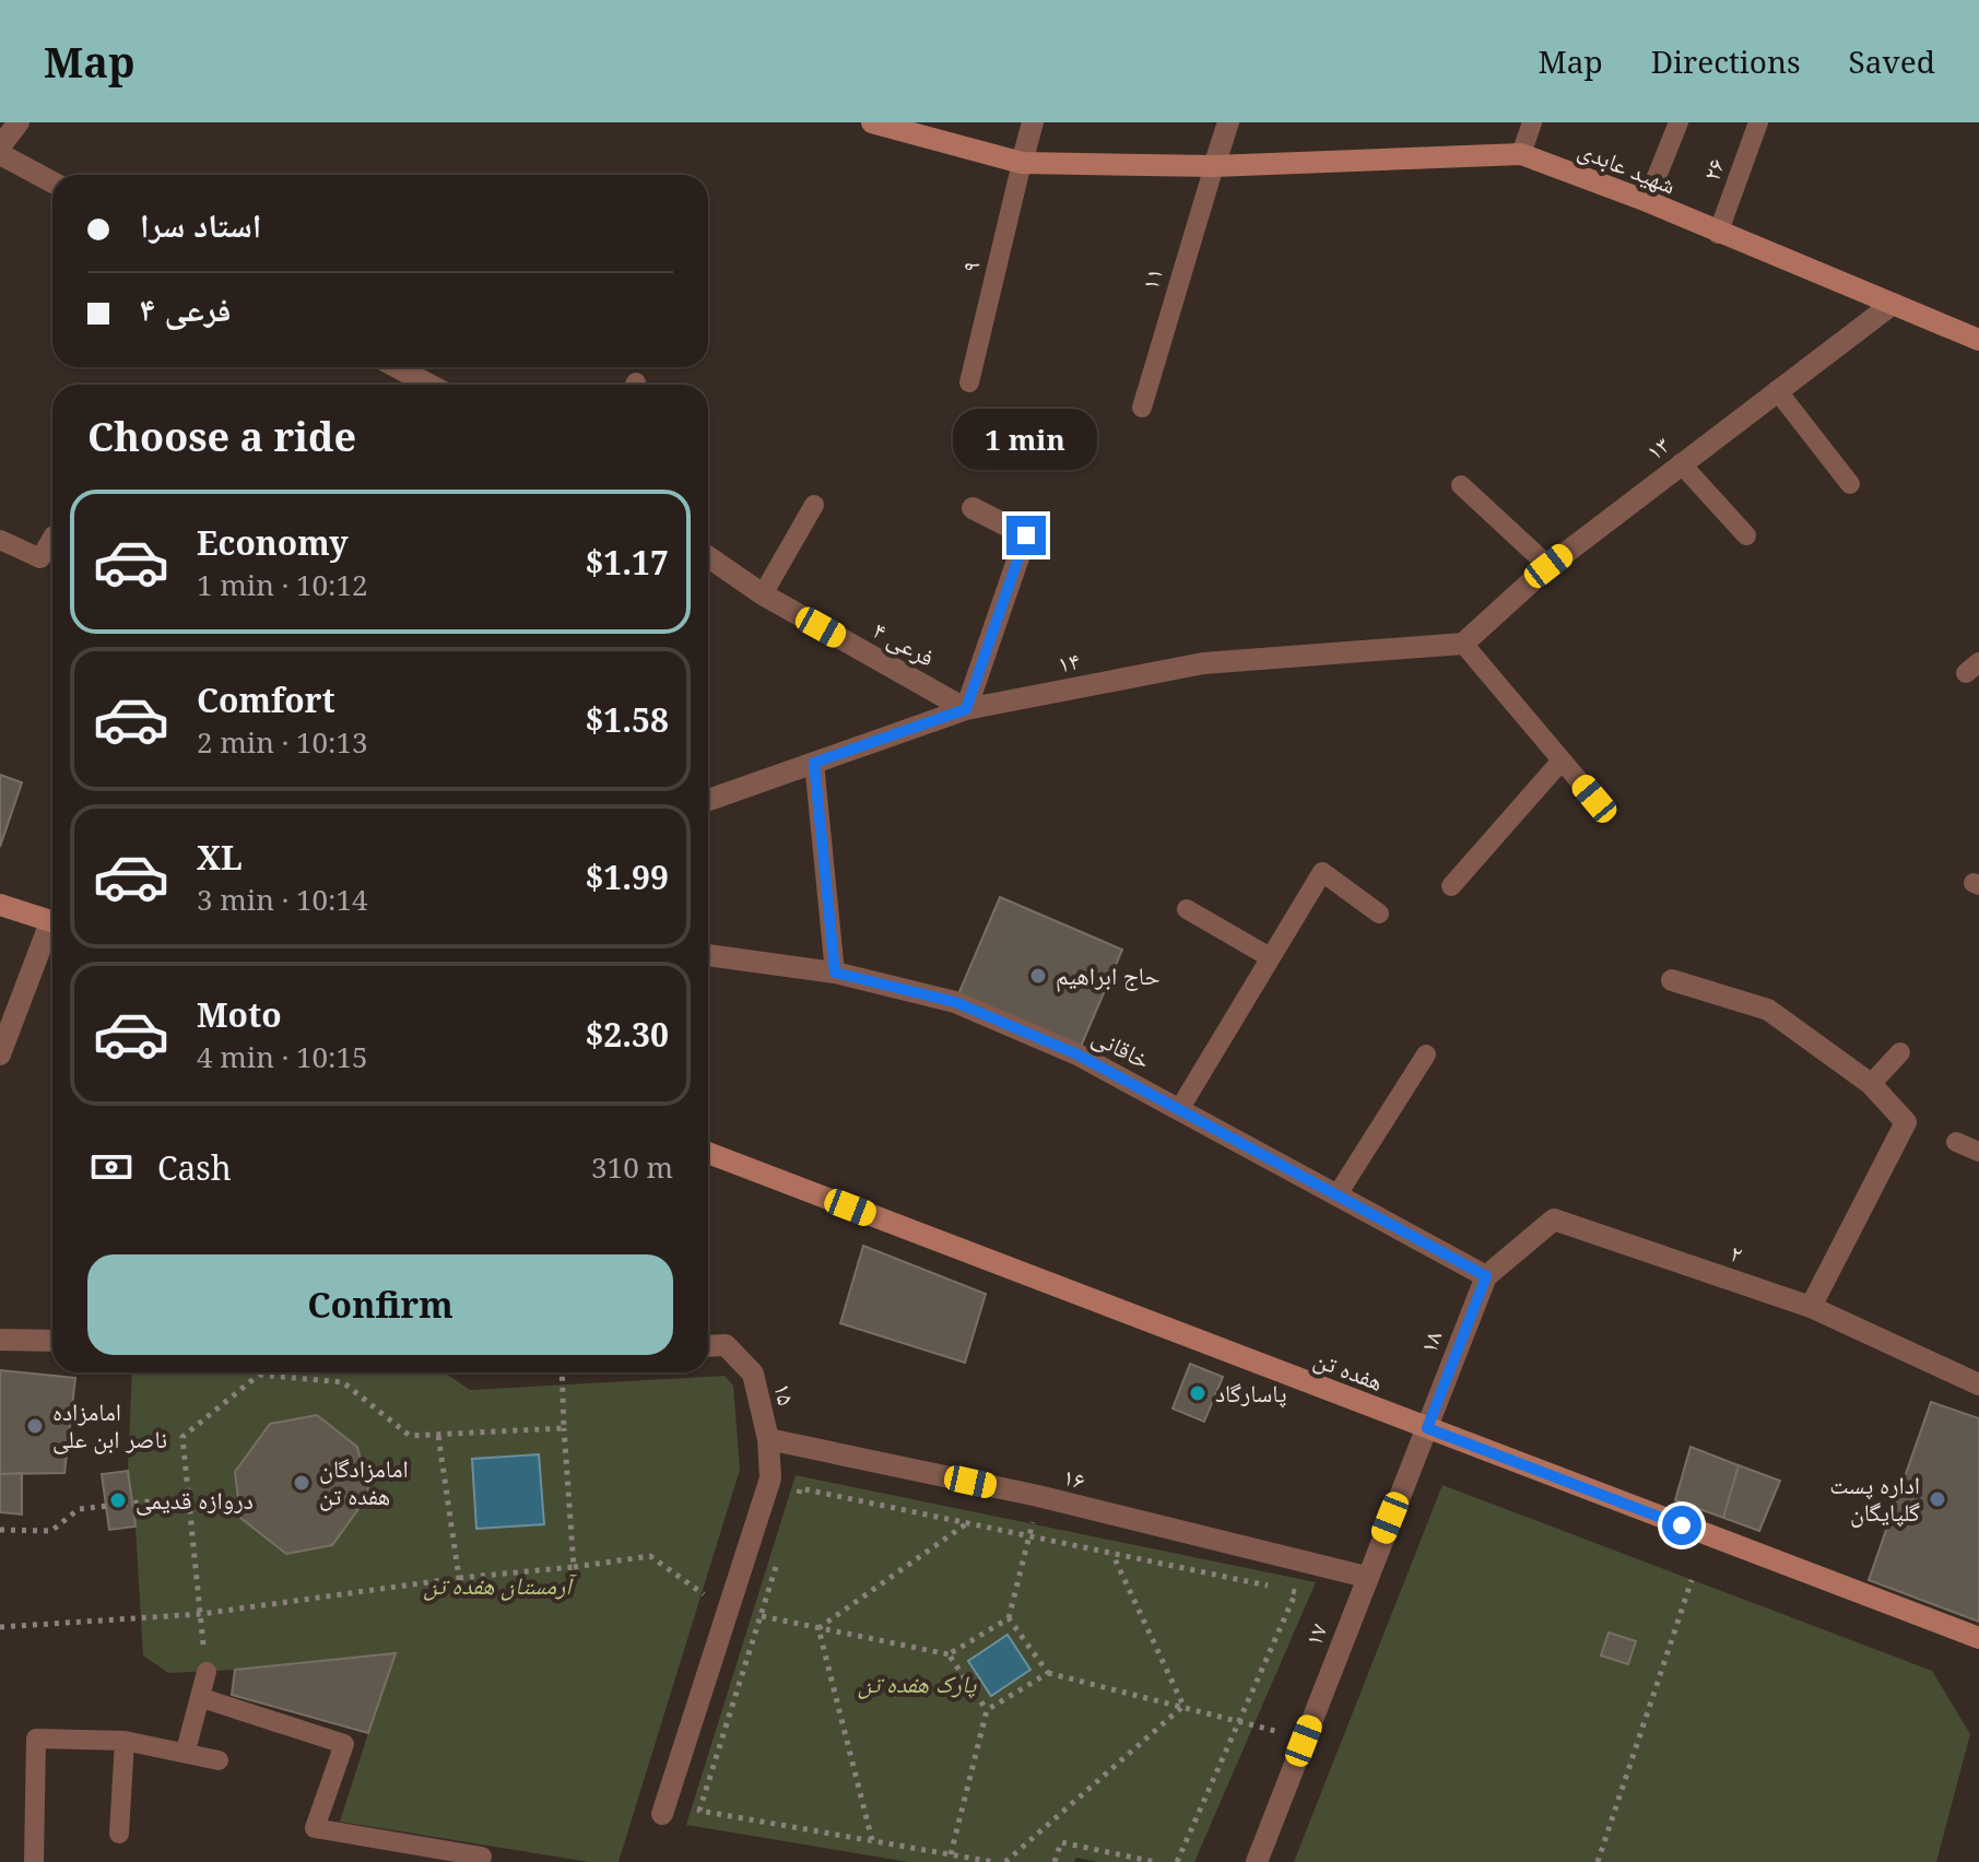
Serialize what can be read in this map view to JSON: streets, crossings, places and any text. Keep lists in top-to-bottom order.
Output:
{
  "streets": {
    "main road": ["شهید عابدی", "هفده تن"],
    "street": [
      "۱۳",
      "فرعی ۴",
      "۱۴",
      "خاقانی",
      "۲",
      "۱۸",
      "۱۵",
      "۱۶",
      "۱۷"
    ],
    "lane": ["۲۶", "۹", "۱۱"]
  },
  "crossings": [
    ["شهید عابدی", "۲۶"],
    ["شهید عابدی", "۹"],
    ["شهید عابدی", "۱۱"],
    ["شهید عابدی", "۱۳"],
    ["۱۳", "۱۴"],
    ["فرعی ۴", "۱۴"],
    ["خاقانی", "۲"],
    ["خاقانی", "۱۸"],
    ["۲", "۱۸"],
    ["۱۸", "هفده تن"],
    ["۱۸", "۱۷"],
    ["هفده تن", "۱۷"],
    ["۱۵", "۱۶"],
    ["۱۶", "۱۷"]
  ],
  "parks": ["آرمستان هفده تن", "پارک هفده تن"],
  "places": [
    "حاج ابراهیم",
    "پاسارگاد",
    "امامزاده ناصر ابن علی",
    "امامزادگان هفده تن",
    "اداره پست گلپایگان",
    "دروازه قدیمی"
  ],
  "page": {
    "header": "Map",
    "nav": ["Map", "Directions", "Saved"],
    "banner": ["استاد سرا", "فرعی ۴"],
    "heading": "Choose a ride",
    "bubble": "1 min",
    "list": [
      {
        "name": "Economy",
        "note": "1 min · 10:12",
        "value": "$1.17"
      },
      {
        "name": "Comfort",
        "note": "2 min · 10:13",
        "value": "$1.58"
      },
      {
        "name": "XL",
        "note": "3 min · 10:14",
        "value": "$1.99"
      },
      {
        "name": "Moto",
        "note": "4 min · 10:15",
        "value": "$2.30"
      }
    ],
    "pay": ["Cash", "310 m"],
    "buttons": "Confirm"
  }
}
